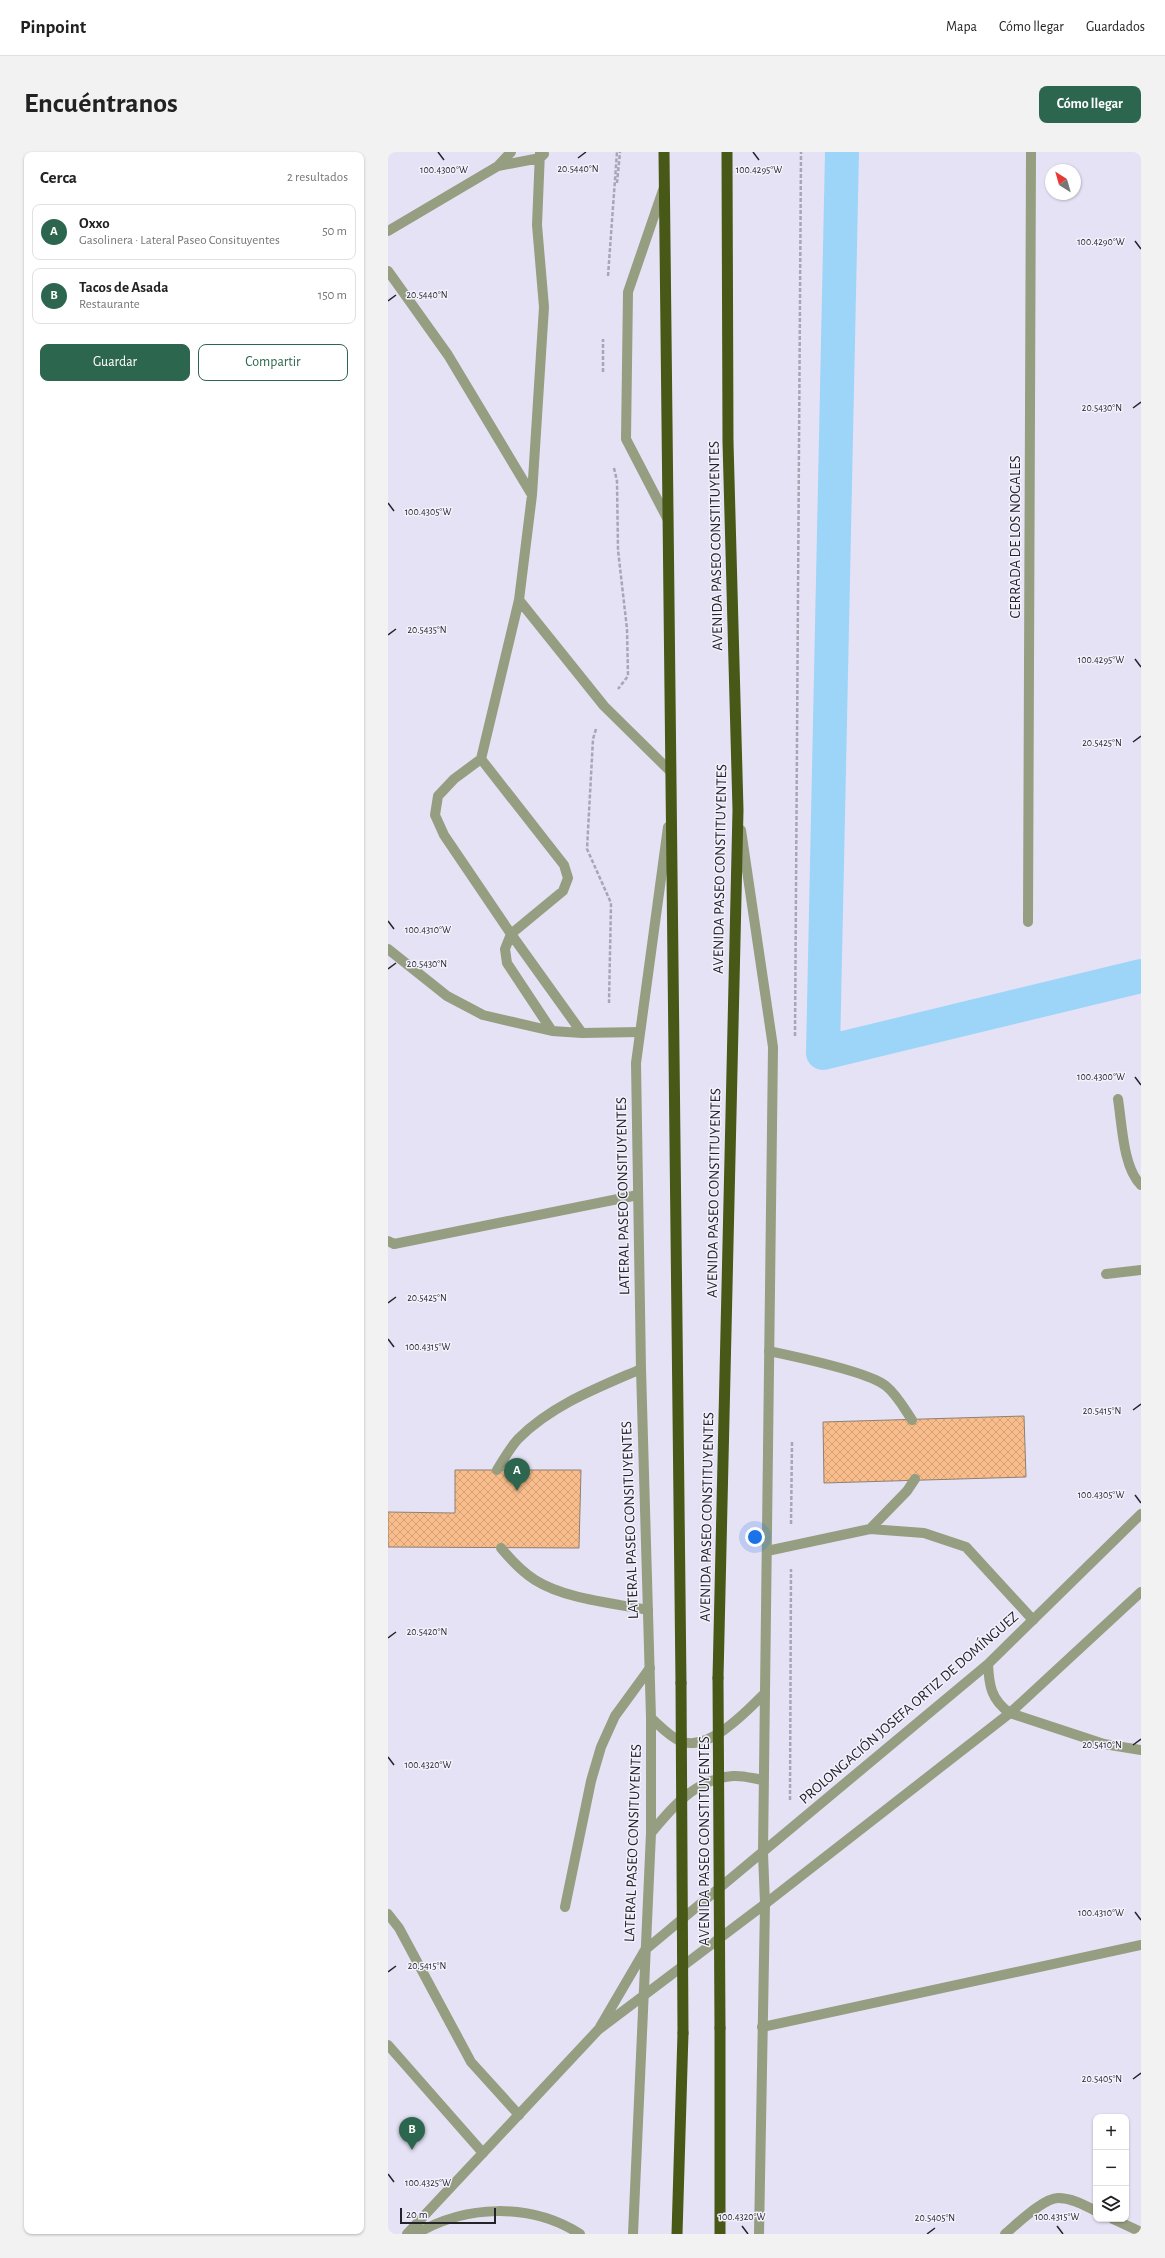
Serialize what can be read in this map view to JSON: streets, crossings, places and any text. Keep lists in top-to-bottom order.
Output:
{
  "streets": {
    "highway": ["AVENIDA PASEO CONSTITUYENTES"],
    "street": ["CERRADA DE LOS NOGALES", "LATERAL PASEO CONSITUYENTES", "PROLONGACIÓN JOSEFA ORTIZ DE DOMÍNGUEZ"]
  },
  "crossings": [
    ["AVENIDA PASEO CONSTITUYENTES", "LATERAL PASEO CONSITUYENTES"],
    ["LATERAL PASEO CONSITUYENTES", "PROLONGACIÓN JOSEFA ORTIZ DE DOMÍNGUEZ"]
  ],
  "scale_bar": "20 m",
  "north": "top left",
  "page": {
    "header": "Pinpoint",
    "nav": ["Mapa", "Cómo llegar", "Guardados"],
    "buttons": [
      "Cómo llegar",
      ["Guardar", "Compartir"]
    ],
    "title": "Encuéntranos",
    "heading": ["Cerca", "2 resultados"],
    "list": [
      {
        "mark": "A",
        "name": "Oxxo",
        "note": "Gasolinera · Lateral Paseo Consituyentes",
        "value": "50 m"
      },
      {
        "mark": "B",
        "name": "Tacos de Asada",
        "note": "Restaurante",
        "value": "150 m"
      }
    ],
    "pins": ["A", "B"],
    "map_buttons": ["+", "−"],
    "scale": "20 m"
  },
  "coordinates": [
    "20.5440°N",
    "100.4300°W",
    "100.4295°W",
    "100.4290°W",
    "20.5430°N",
    "100.4305°W",
    "20.5435°N",
    "20.5425°N",
    "100.4310°W",
    "100.4315°W",
    "20.5415°N",
    "20.5420°N",
    "20.5410°N",
    "100.4320°W",
    "20.5405°N",
    "100.4325°W"
  ]
}
